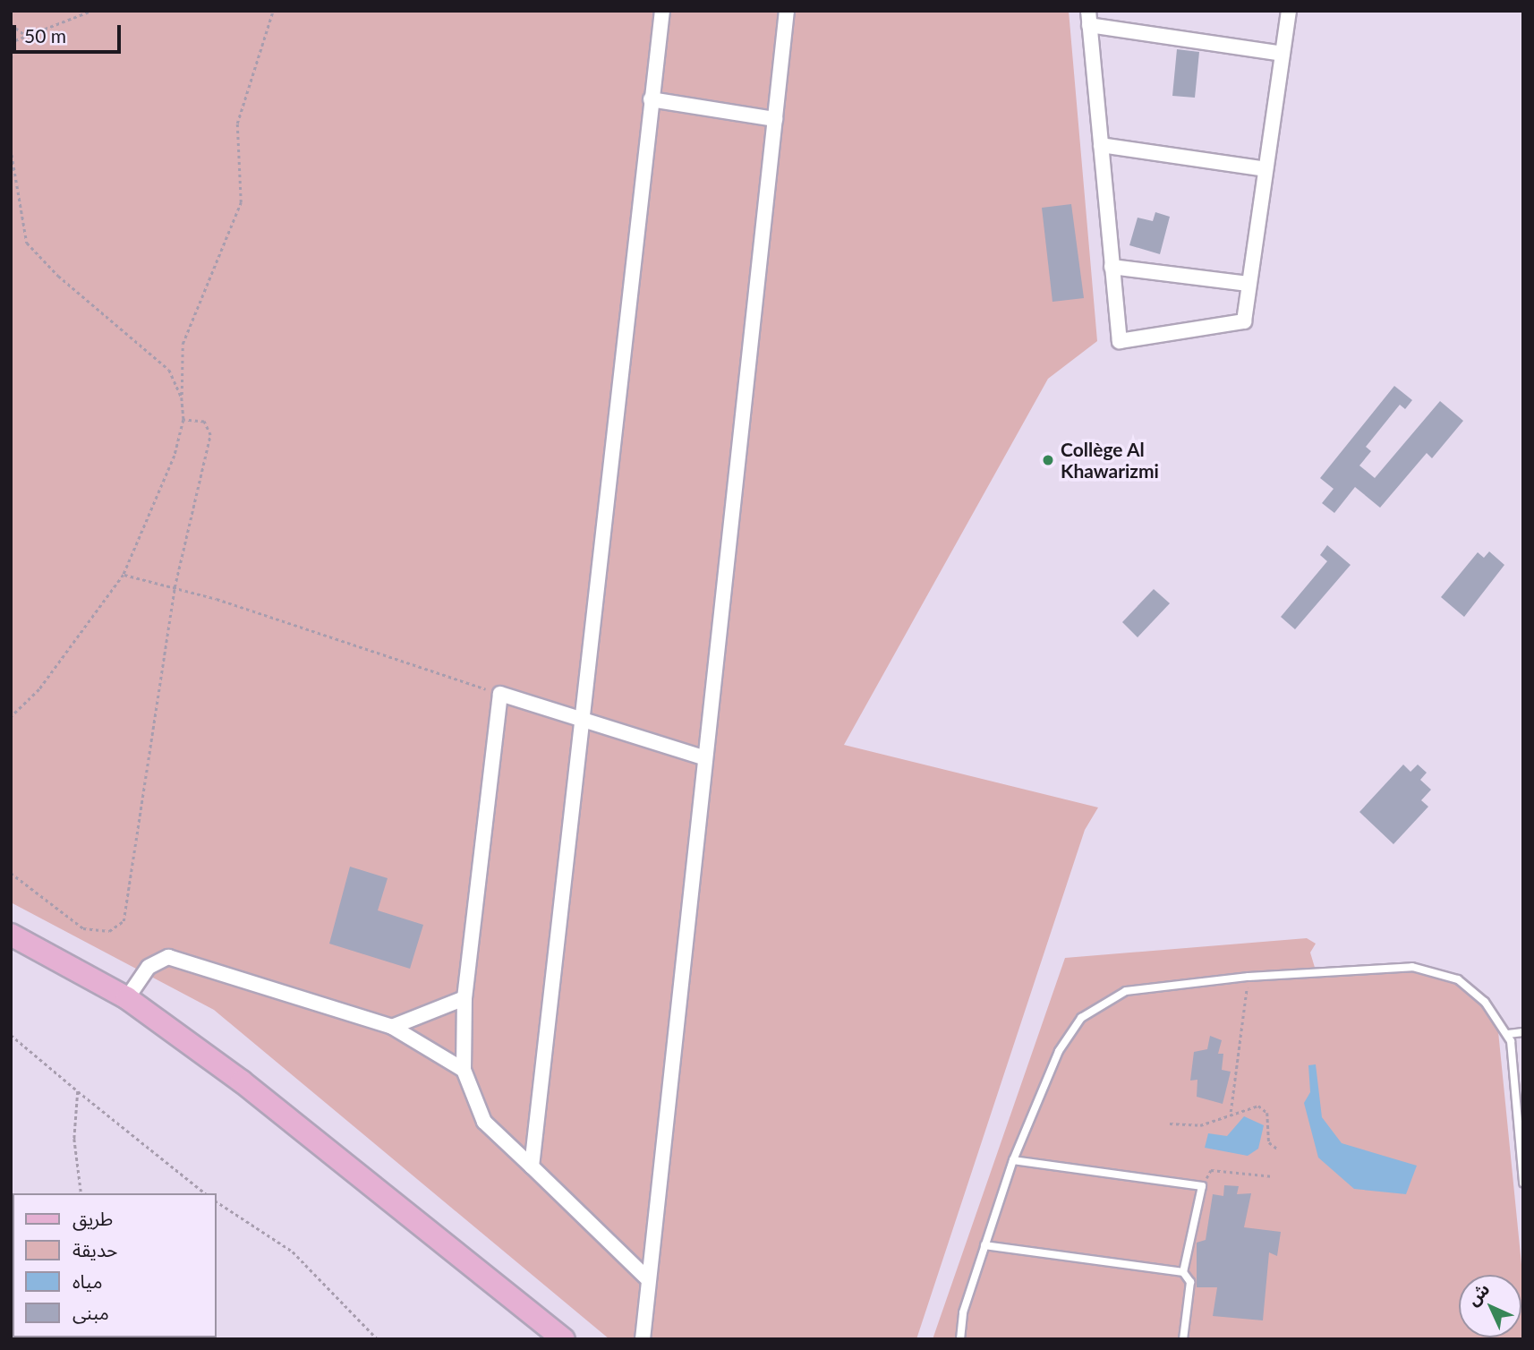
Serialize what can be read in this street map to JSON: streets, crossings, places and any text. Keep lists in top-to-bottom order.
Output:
{
  "places": ["Collège Al Khawarizmi"],
  "legend": [
    "طريق",
    "حديقة",
    "مياه",
    "مبنى"
  ],
  "scale_bar": "50 m",
  "north": "top left"
}
